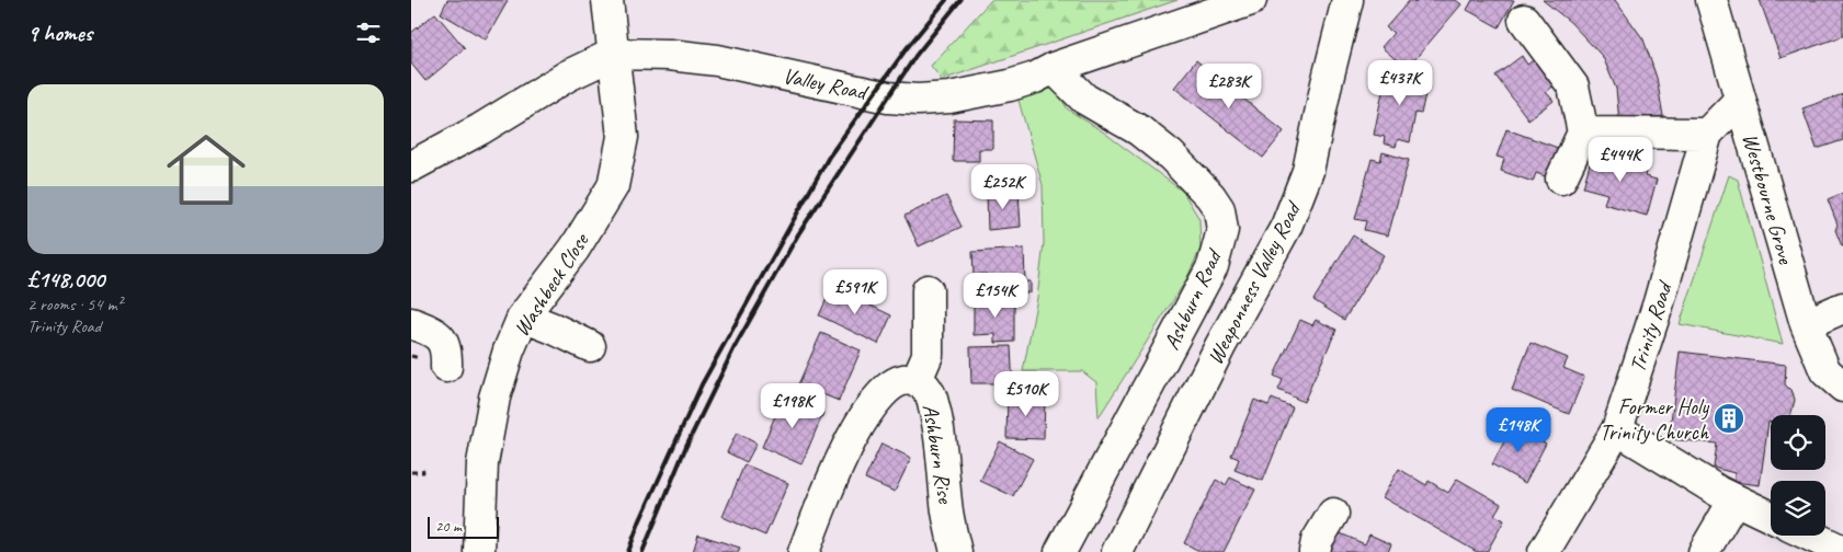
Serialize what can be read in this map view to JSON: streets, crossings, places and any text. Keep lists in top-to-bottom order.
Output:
{
  "streets": {
    "street": [
      "Valley Road",
      "Westbourne Grove",
      "Weaponness Valley Road",
      "Washbeck Close",
      "Ashburn Road",
      "Trinity Road",
      "Ashburn Rise"
    ]
  },
  "crossings": [
    ["Valley Road", "Washbeck Close"],
    ["Valley Road", "Ashburn Road"],
    ["Westbourne Grove", "Trinity Road"]
  ],
  "places": {
    "building": ["Former Holy Trinity Church"]
  },
  "scale_bar": "20 m",
  "page": {
    "heading": "9 homes",
    "price": [
      "£437K",
      "£283K",
      "£444K",
      "£252K",
      "£591K",
      "£154K",
      "£510K",
      "£198K",
      "£148K"
    ],
    "list": [
      {
        "name": "£148,000",
        "note": "2 rooms · 54 m² · Trinity Road"
      }
    ],
    "scale": "20 m"
  }
}
